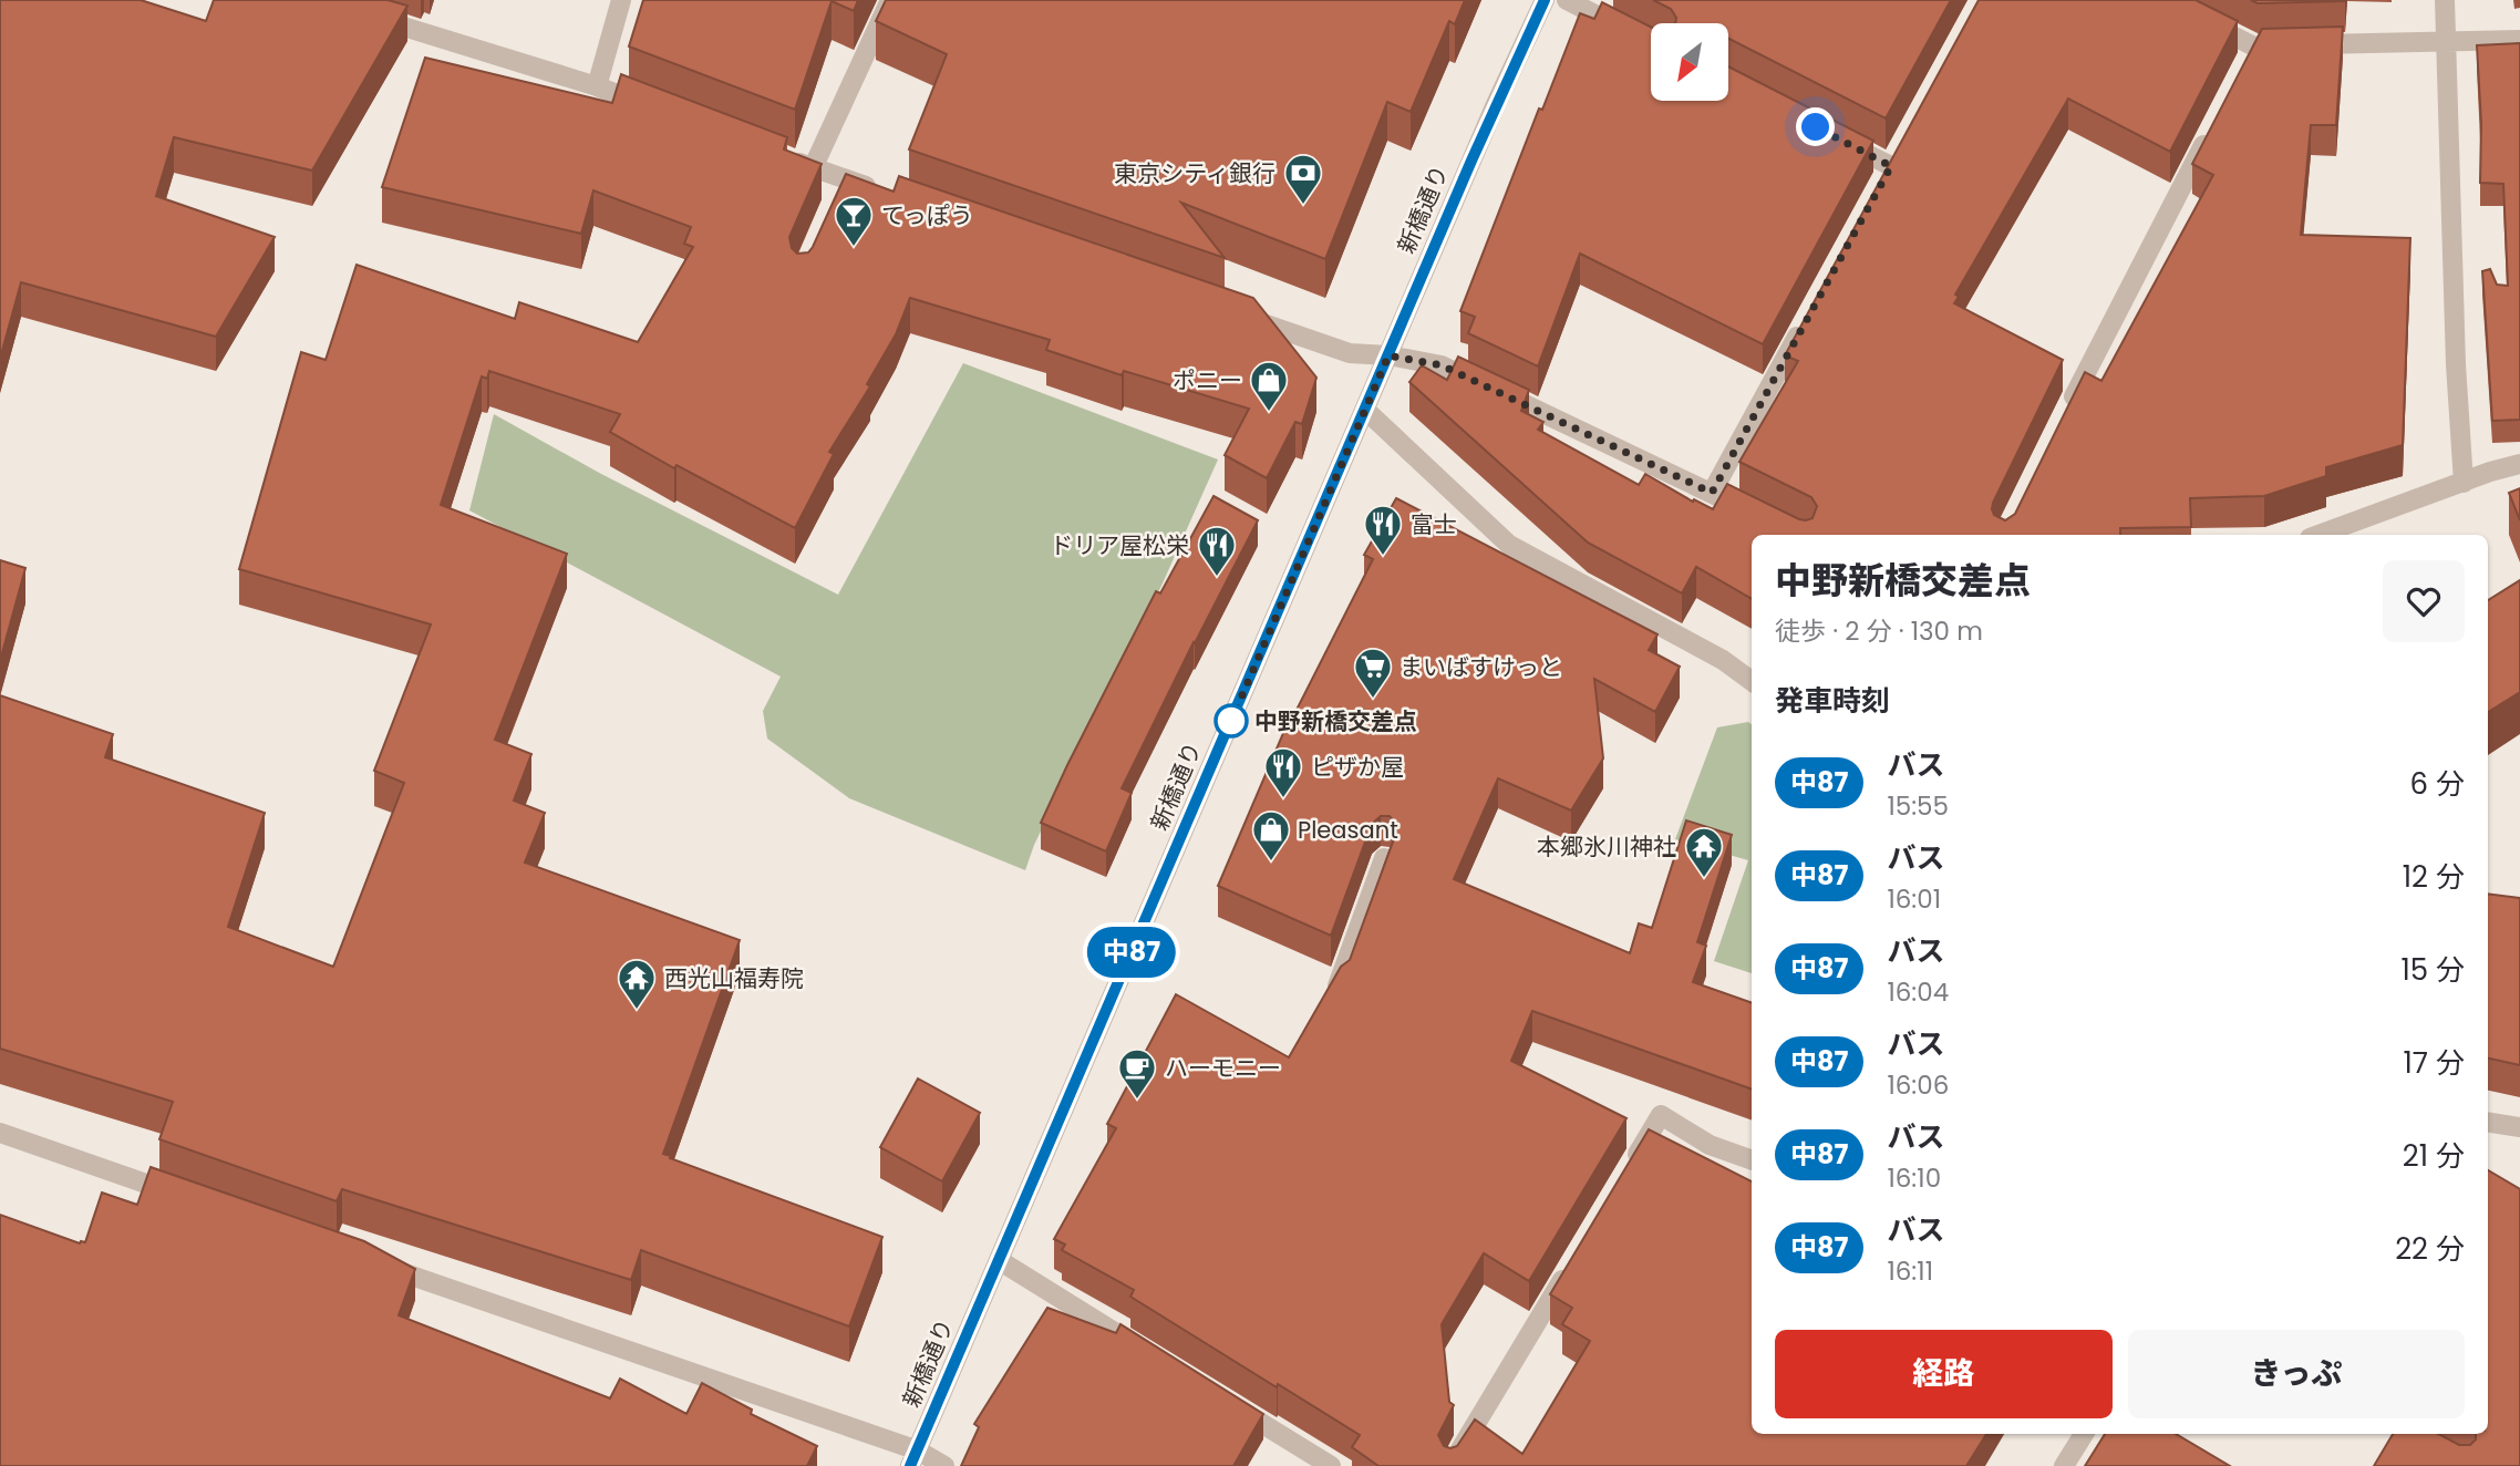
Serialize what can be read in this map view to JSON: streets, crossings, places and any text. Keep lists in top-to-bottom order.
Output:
{
  "streets": {
    "street": ["新橋通り"]
  },
  "places": {
    "bank": ["東京シティ銀行"],
    "bar": ["てっぽう"],
    "shop": ["ポニー", "Pleasant"],
    "restaurant": ["富士", "ドリア屋松栄", "ピザか屋"],
    "supermarket": ["まいばすけっと"],
    "other": ["中野新橋交差点"],
    "temple": ["本郷氷川神社", "西光山福寿院"],
    "cafe": ["ハーモニー"]
  },
  "lines": ["bus line 中87"],
  "north": "bottom left",
  "page": {
    "on_map": "中87",
    "heading": [
      ["中野新橋交差点", "徒歩 · 2 分 · 130 m"],
      "発車時刻"
    ],
    "list": [
      {
        "mark": "中87",
        "name": "バス",
        "note": "15:55",
        "value": "6 分"
      },
      {
        "mark": "中87",
        "name": "バス",
        "note": "16:01",
        "value": "12 分"
      },
      {
        "mark": "中87",
        "name": "バス",
        "note": "16:04",
        "value": "15 分"
      },
      {
        "mark": "中87",
        "name": "バス",
        "note": "16:06",
        "value": "17 分"
      },
      {
        "mark": "中87",
        "name": "バス",
        "note": "16:10",
        "value": "21 分"
      },
      {
        "mark": "中87",
        "name": "バス",
        "note": "16:11",
        "value": "22 分"
      }
    ],
    "buttons": ["経路", "きっぷ"]
  }
}
